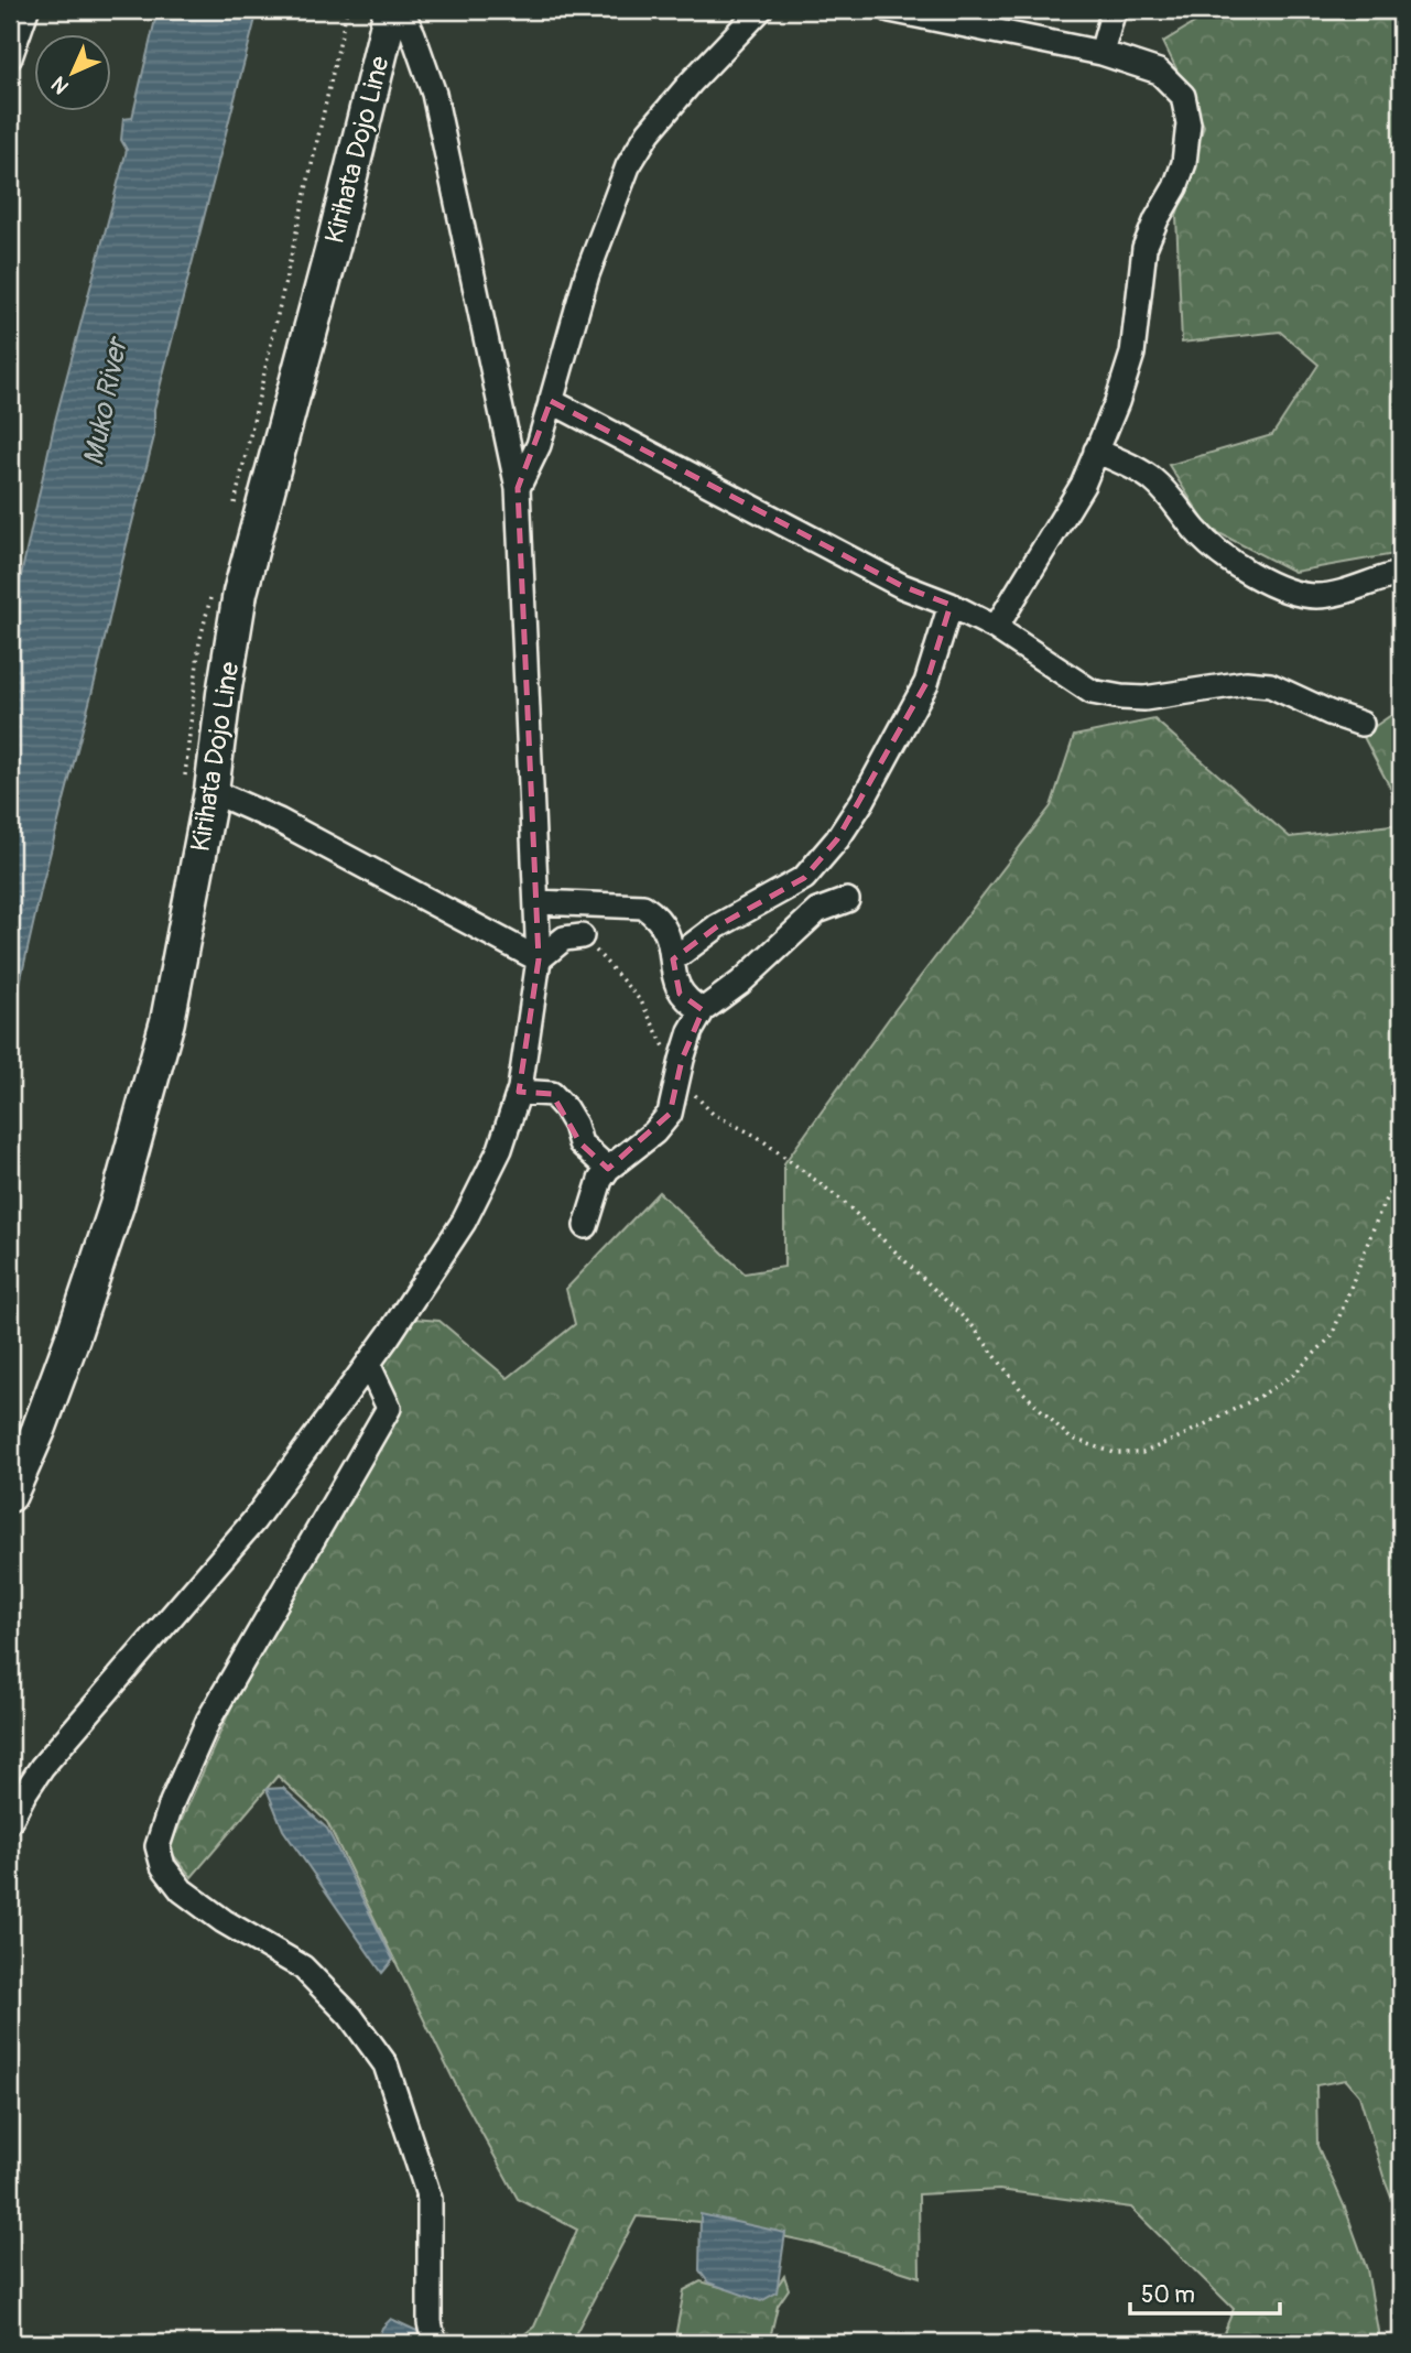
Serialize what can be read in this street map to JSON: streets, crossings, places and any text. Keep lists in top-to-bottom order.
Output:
{
  "streets": {
    "main road": ["Kirihata Dojo Line"]
  },
  "water": ["Muko River"],
  "scale_bar": "50 m",
  "north": "bottom left"
}
